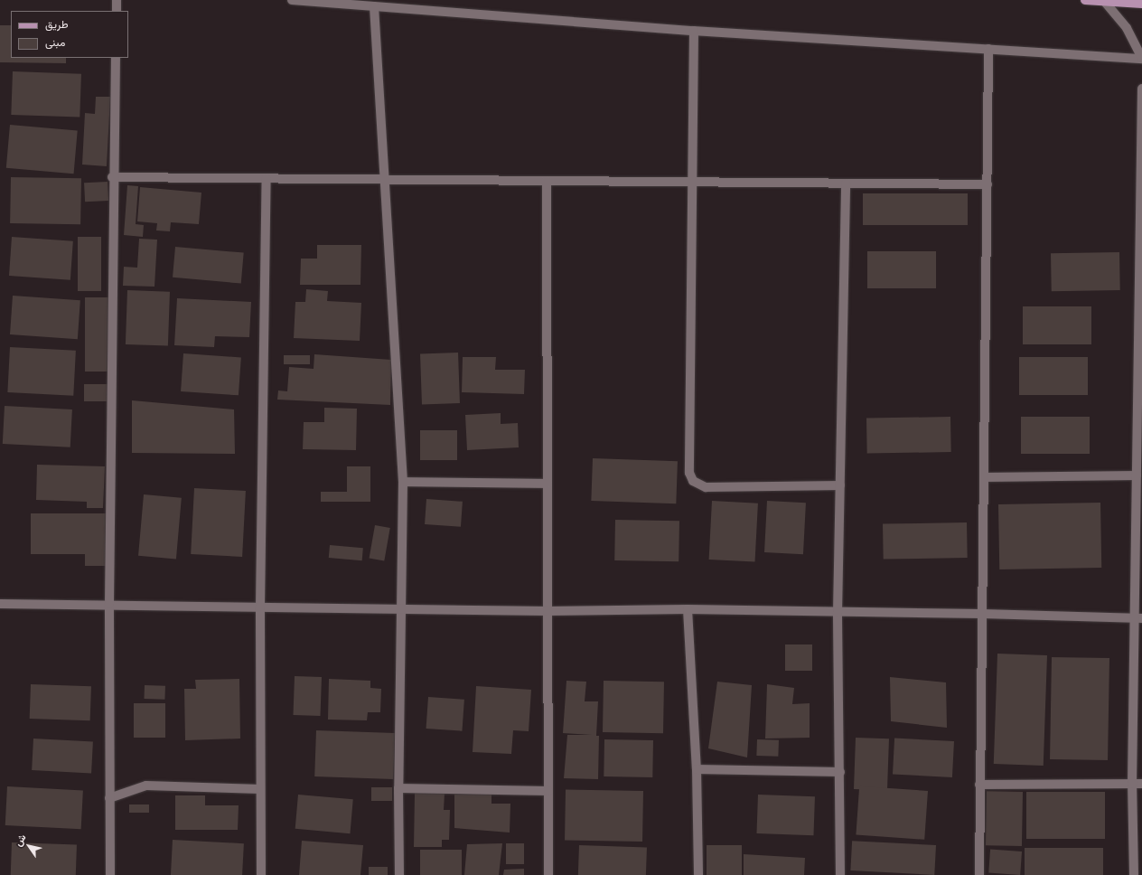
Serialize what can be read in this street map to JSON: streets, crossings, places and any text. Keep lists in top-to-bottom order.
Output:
{
  "legend": ["طريق", "مبنى"],
  "north": "top left"
}
